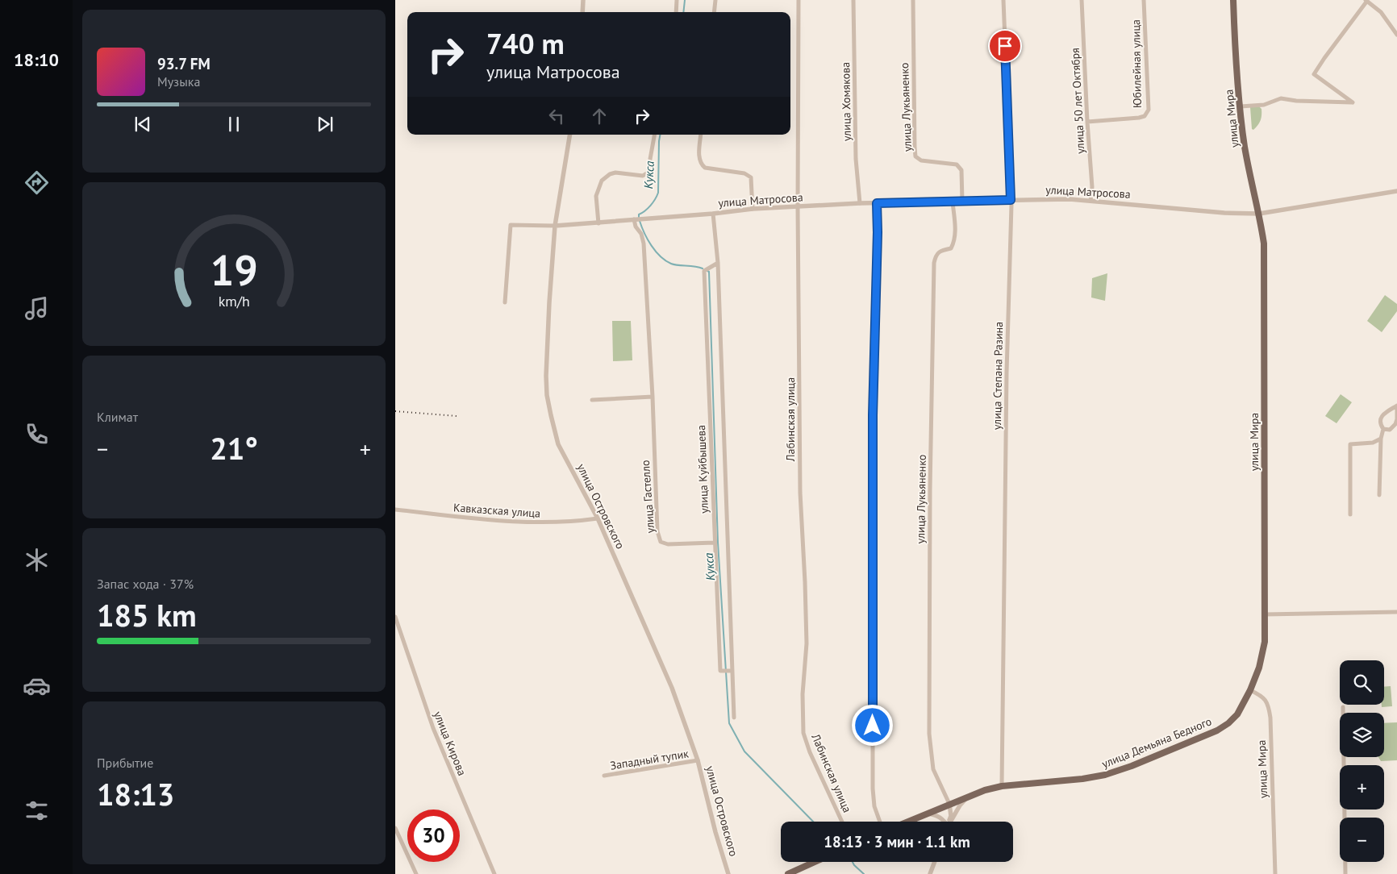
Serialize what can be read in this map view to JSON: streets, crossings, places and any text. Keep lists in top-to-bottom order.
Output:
{
  "streets": {
    "main road": ["улица Мира", "улица Демьяна Бедного"],
    "street": [
      "Юбилейная улица",
      "улица 50 лет Октября",
      "улица Хомякова",
      "улица Лукьяненко",
      "улица Матросова",
      "улица Степана Разина",
      "Лабинская улица",
      "улица Куйбышева",
      "улица Гастелло",
      "улица Островского",
      "Кавказская улица",
      "улица Кирова",
      "Западный тупик"
    ]
  },
  "crossings": [
    ["Юбилейная улица", "улица 50 лет Октября"],
    ["улица 50 лет Октября", "улица Матросова"],
    ["улица Хомякова", "улица Матросова"],
    ["улица Лукьяненко", "улица Матросова"],
    ["улица Лукьяненко", "улица Демьяна Бедного"],
    ["улица Мира", "улица Матросова"],
    ["улица Мира", "улица Демьяна Бедного"],
    ["улица Матросова", "улица Степана Разина"],
    ["улица Матросова", "Лабинская улица"],
    ["улица Матросова", "улица Куйбышева"],
    ["улица Матросова", "улица Гастелло"],
    ["улица Матросова", "улица Островского"],
    ["улица Степана Разина", "улица Демьяна Бедного"],
    ["улица Куйбышева", "улица Гастелло"],
    ["улица Островского", "Кавказская улица"],
    ["улица Островского", "Западный тупик"]
  ],
  "water": ["Кукса"],
  "page": {
    "tabs": "18:10",
    "turn": ["740 m", "улица Матросова"],
    "song": ["93.7 FM", "Музыка"],
    "tile": [
      "Климат",
      ["Запас хода · 37%", "185 km"],
      ["Прибытие", "18:13"]
    ],
    "heat": ["−", "21°", "+"],
    "map_buttons": ["+", "−"],
    "limit": "30",
    "trip": "18:13 · 3 мин · 1.1 km",
    "gauge": ["19", "km/h"]
  }
}
